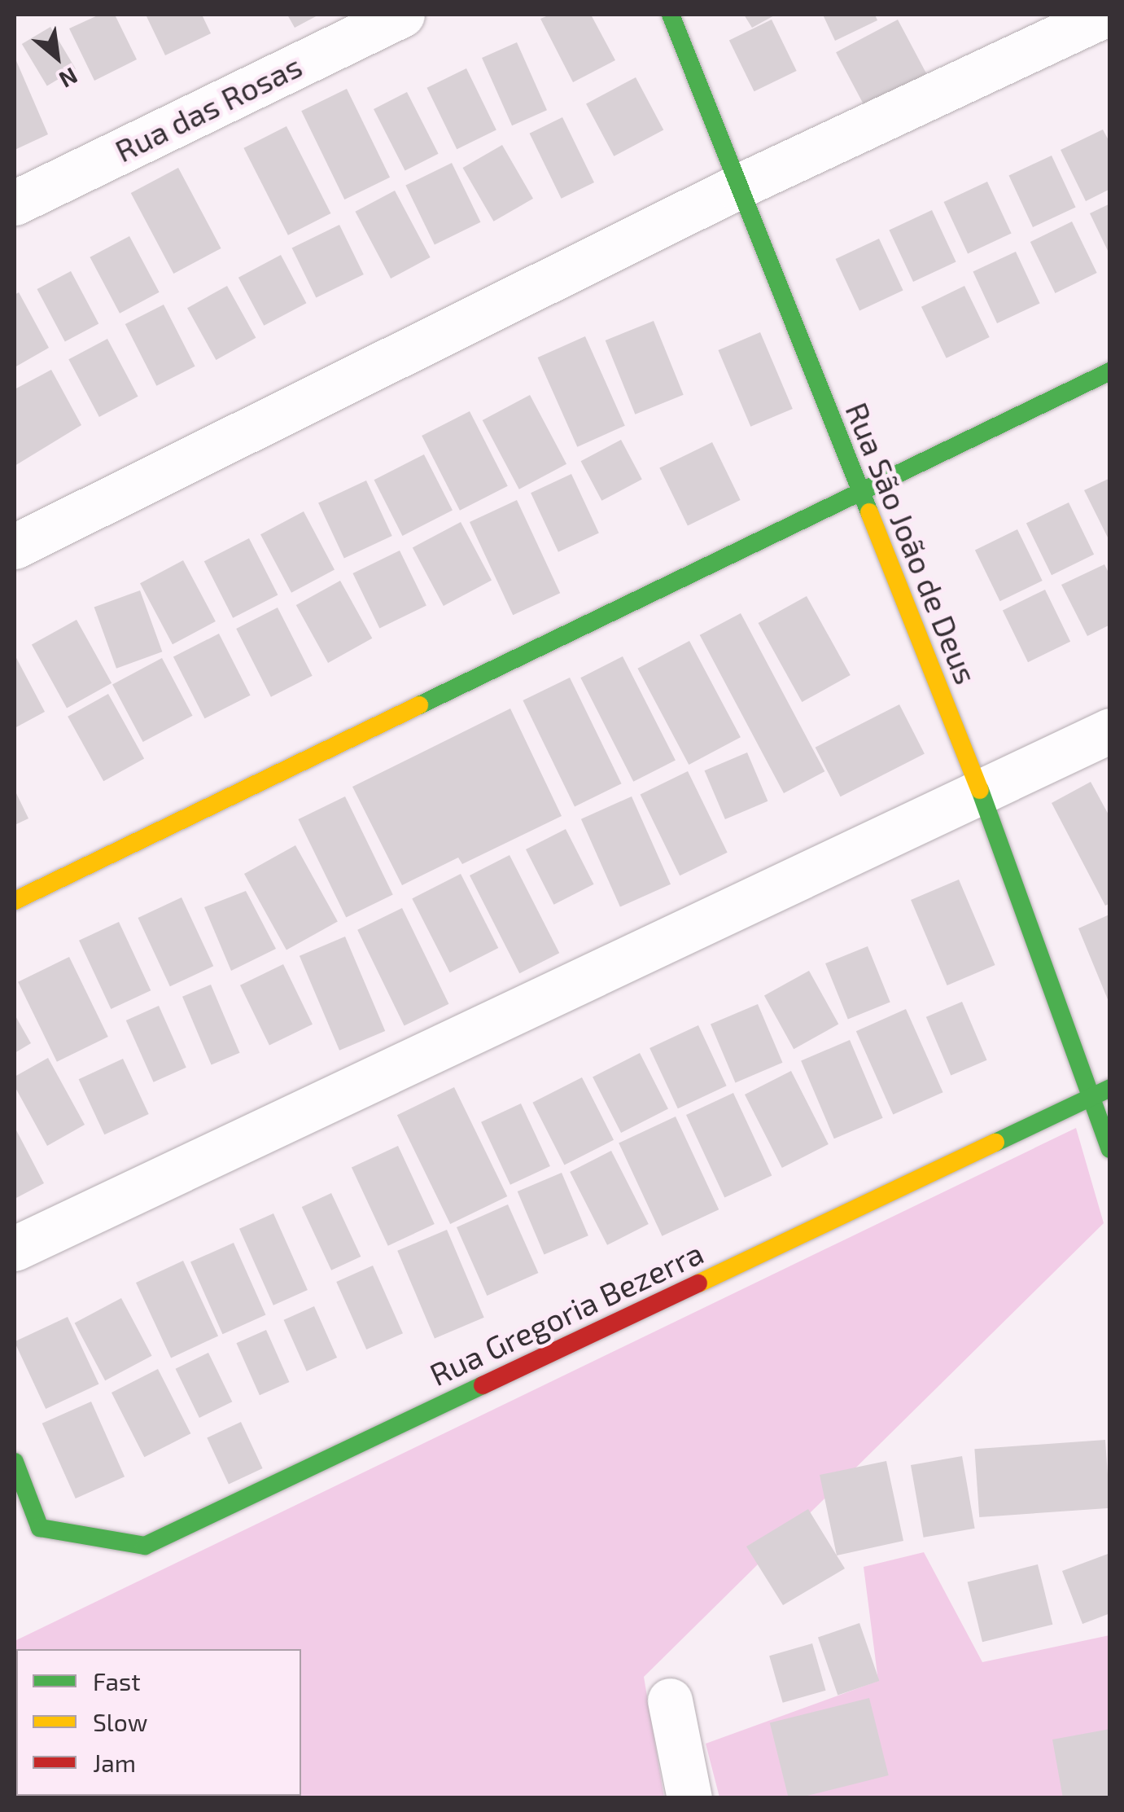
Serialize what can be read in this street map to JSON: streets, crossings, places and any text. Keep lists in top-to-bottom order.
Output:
{
  "streets": {
    "street": ["Rua das Rosas", "Rua São João de Deus", "Rua Gregoria Bezerra"]
  },
  "crossings": [
    ["Rua São João de Deus", "Rua Gregoria Bezerra"]
  ],
  "legend": ["Fast", "Slow", "Jam"],
  "north": "bottom right"
}
